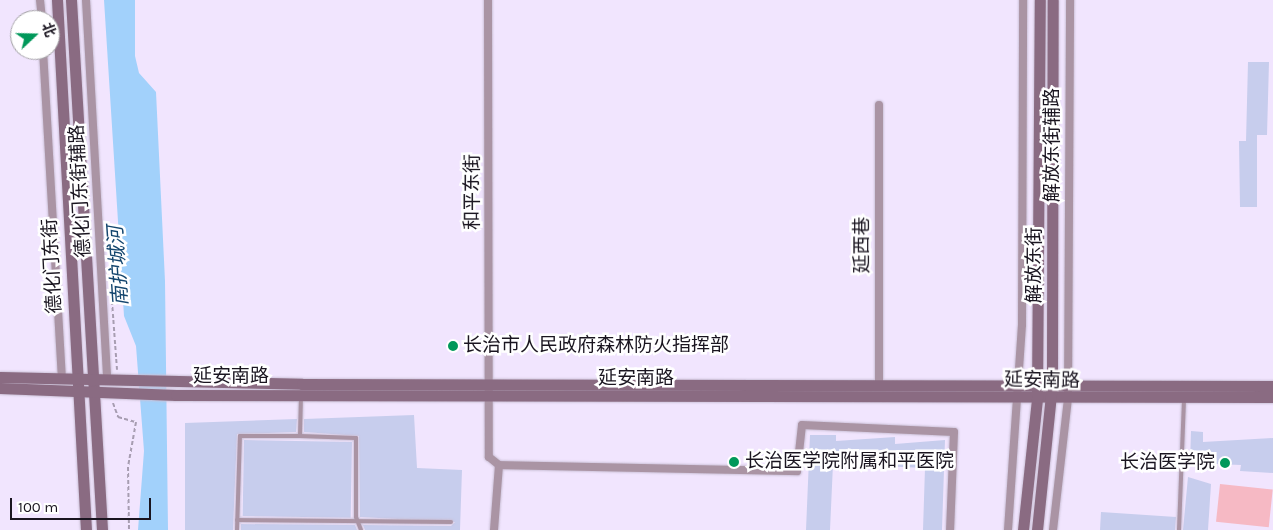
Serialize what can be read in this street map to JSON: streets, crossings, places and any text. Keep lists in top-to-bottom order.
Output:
{
  "streets": {
    "main road": ["解放东街", "德化门东街", "延安南路"],
    "street": [
      "解放东街辅路",
      "德化门东街辅路",
      "和平东街",
      "延西巷"
    ]
  },
  "crossings": [
    ["解放东街辅路", "延安南路"],
    ["德化门东街辅路", "延安南路"],
    ["和平东街", "延安南路"],
    ["延西巷", "延安南路"],
    ["解放东街", "延安南路"],
    ["德化门东街", "延安南路"]
  ],
  "water": ["南护城河"],
  "places": ["长治市人民政府森林防火指挥部", "长治医学院附属和平医院", "长治医学院"],
  "scale_bar": "100 m",
  "north": "right"
}
